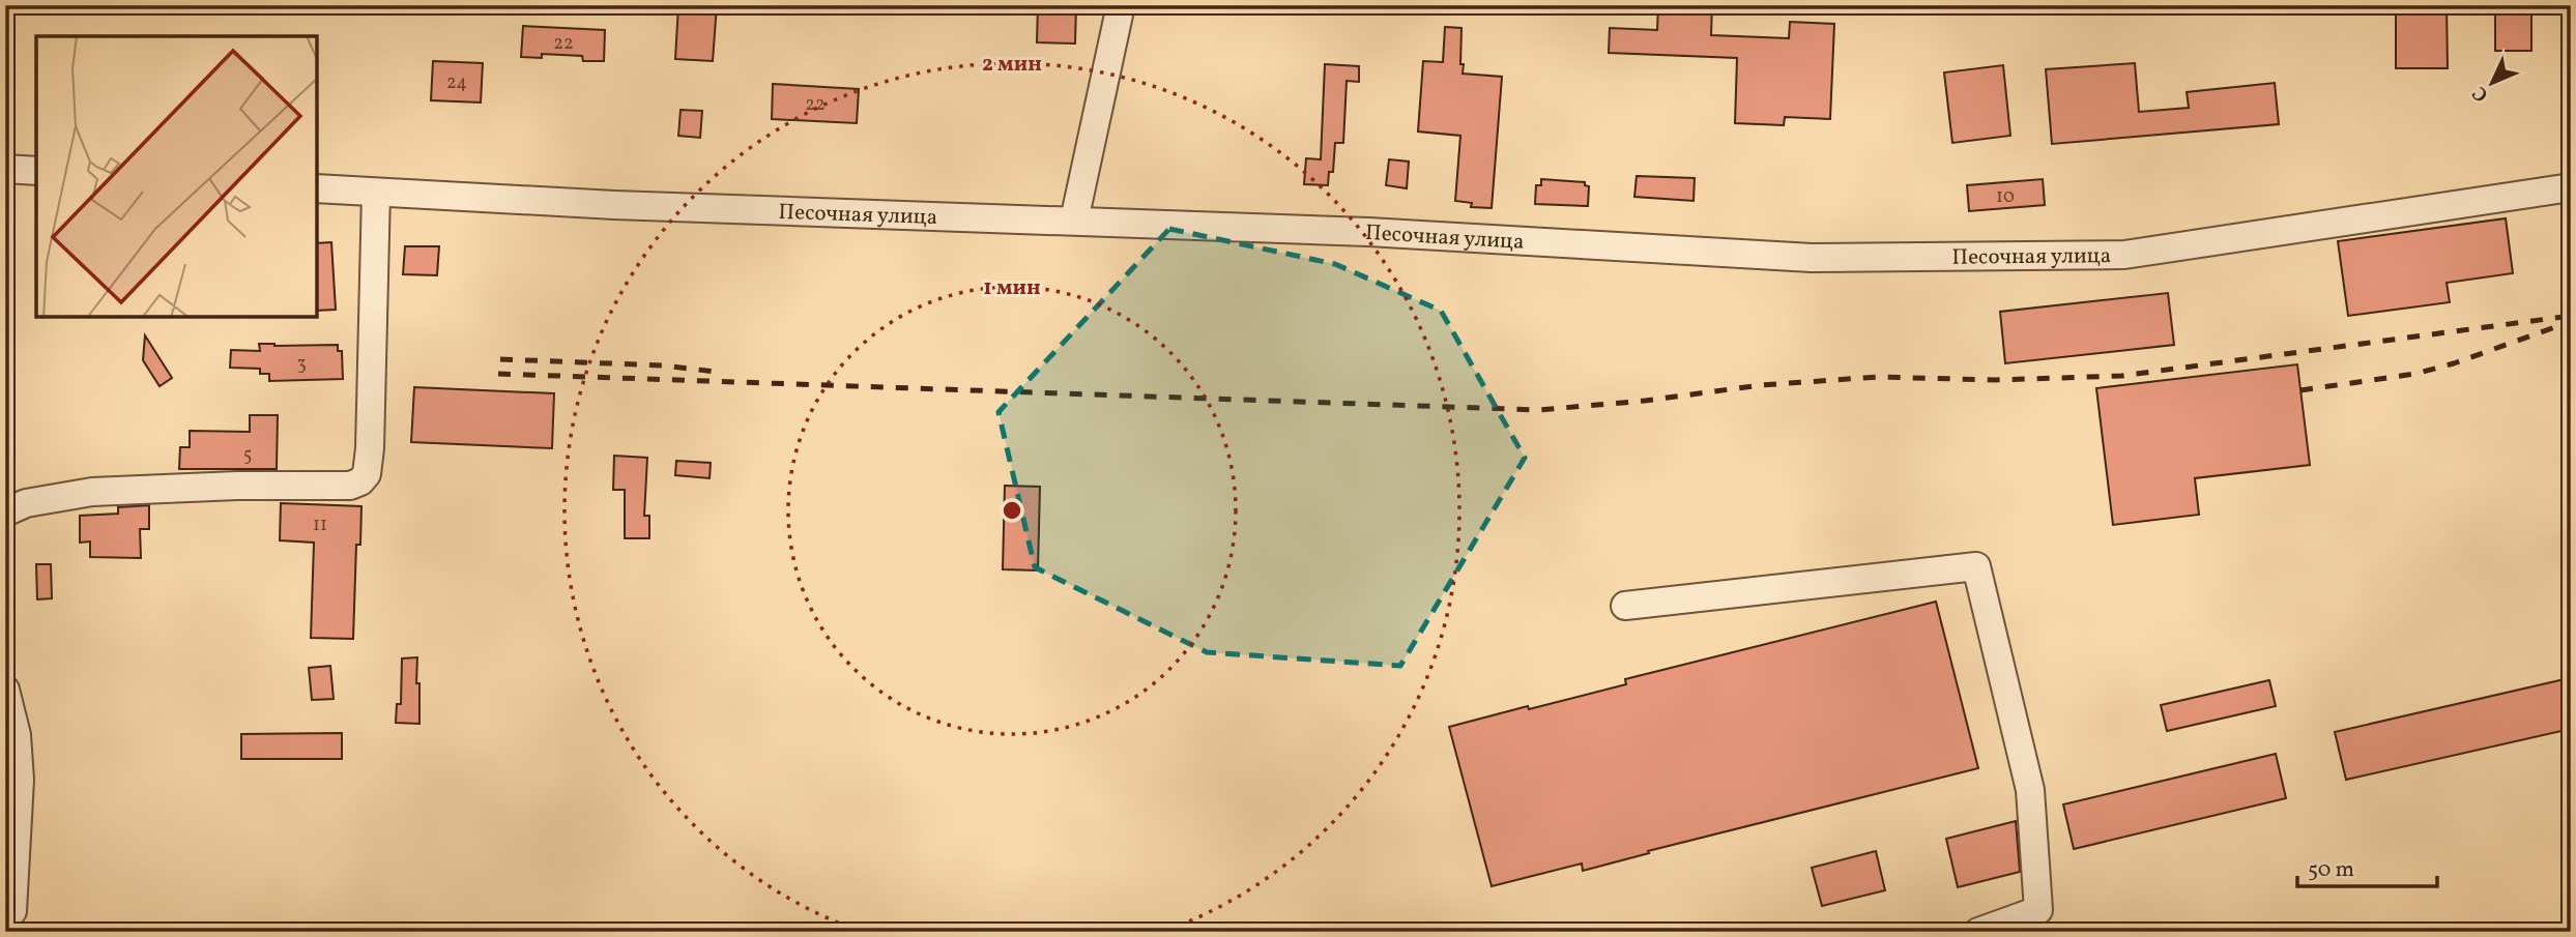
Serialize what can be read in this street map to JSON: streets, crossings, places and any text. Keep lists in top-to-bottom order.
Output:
{
  "streets": {
    "street": ["Песочная улица"]
  },
  "house_numbers": [
    "22",
    "24",
    "22",
    "10",
    "3",
    "5",
    "11"
  ],
  "scale_bar": "50 m",
  "north": "bottom left",
  "rings": ["2 мин", "1 мин"]
}
